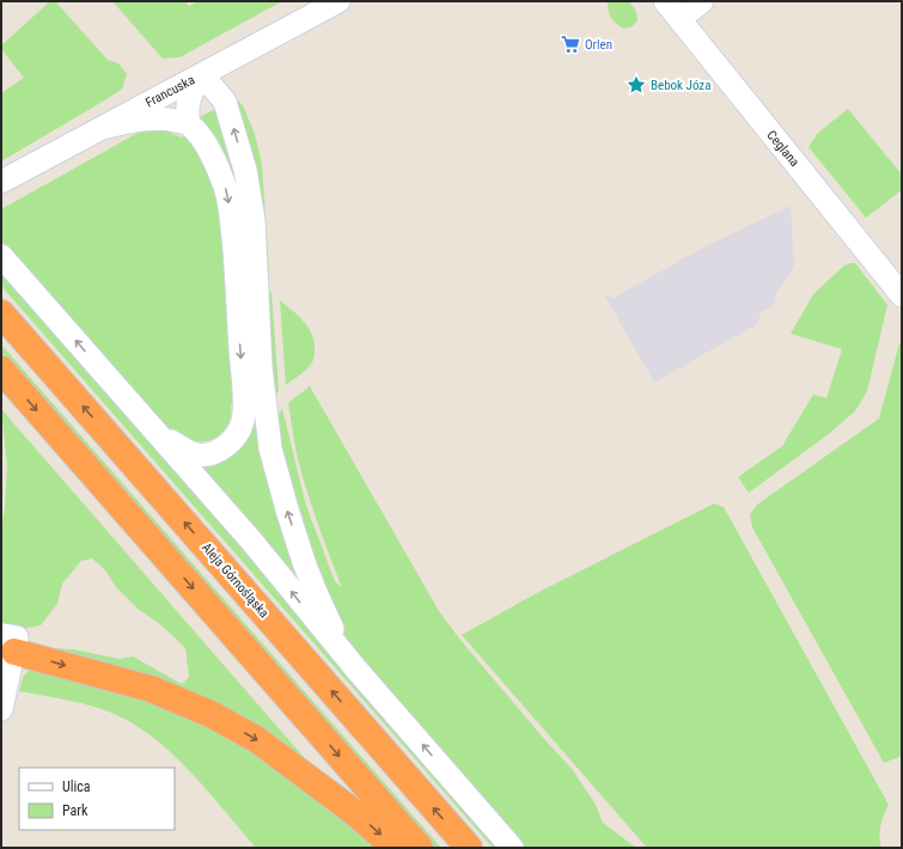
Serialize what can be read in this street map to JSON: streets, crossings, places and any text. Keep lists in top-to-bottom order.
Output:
{
  "streets": {
    "highway": ["Aleja Górnośląska"],
    "street": ["Francuska", "Ceglana"]
  },
  "places": {
    "supermarket": ["Orlen"],
    "place": ["Bebok Józa"]
  },
  "legend": ["Ulica", "Park"]
}
